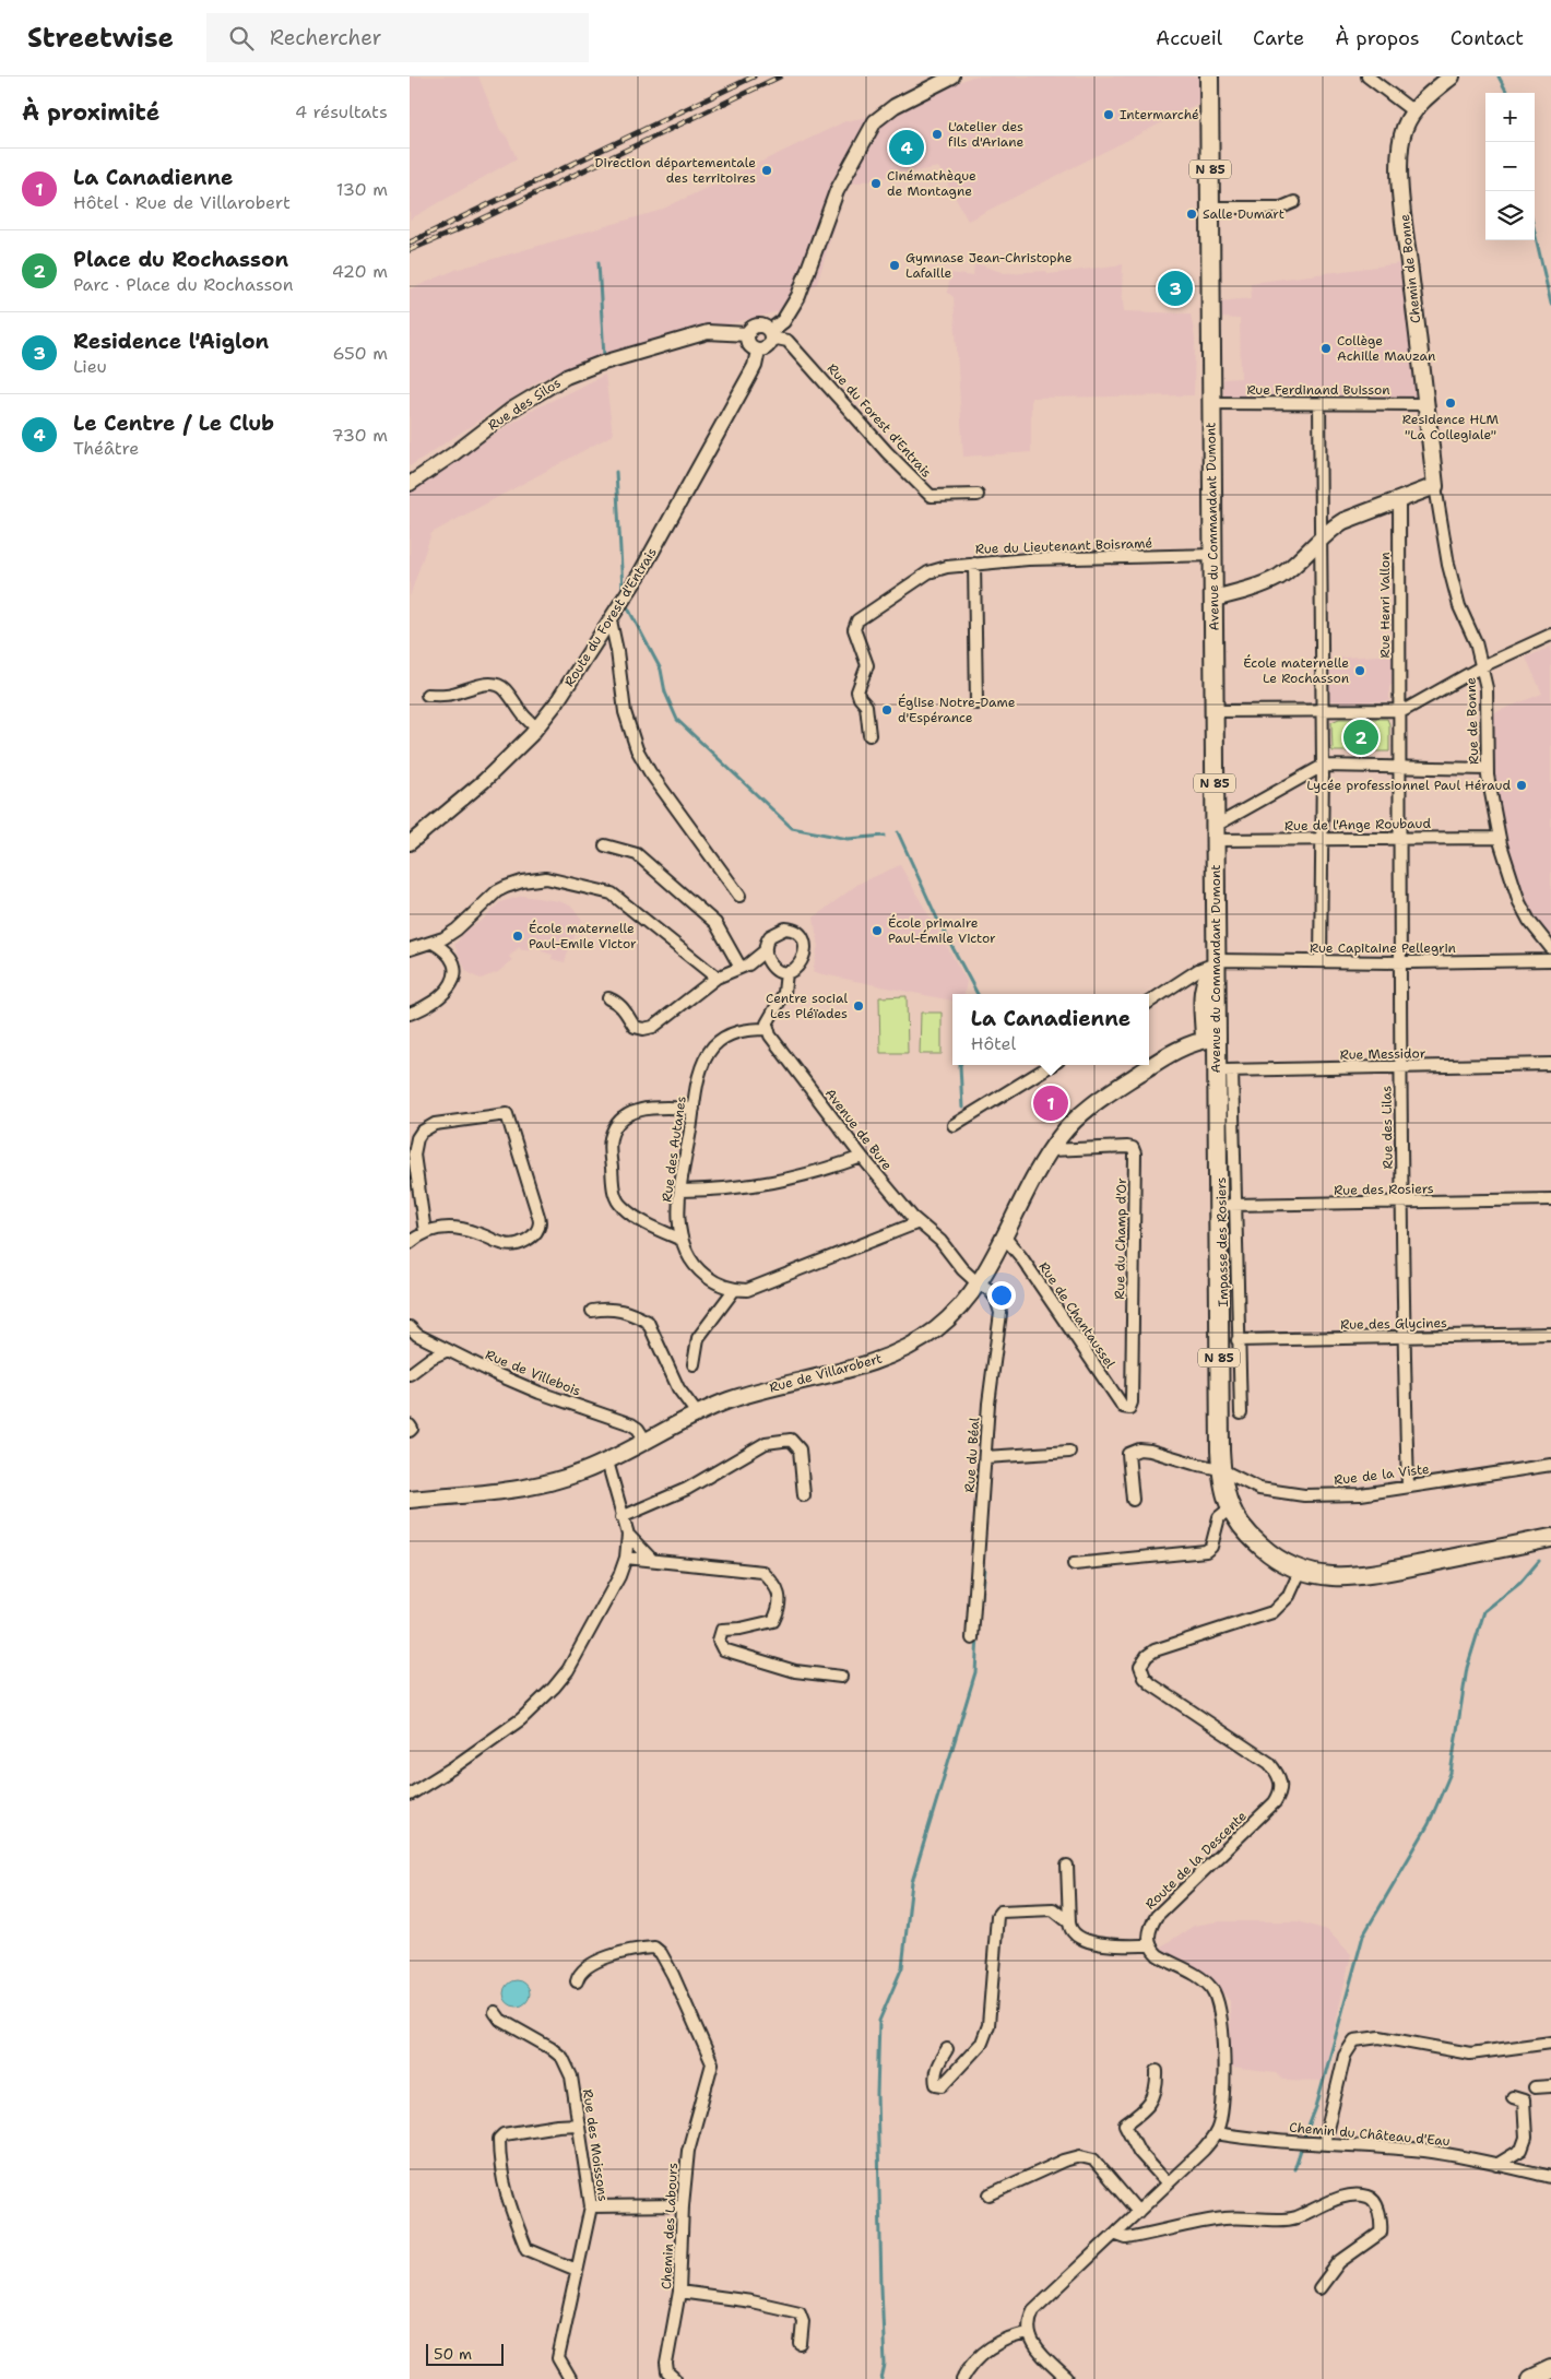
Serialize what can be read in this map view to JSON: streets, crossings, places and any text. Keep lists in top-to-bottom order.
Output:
{
  "streets": {
    "main road": [
      "N 85",
      "Chemin de Bonne",
      "Avenue du Commandant Dumont",
      "Rue de Villarobert"
    ],
    "street": [
      "Rue Ferdinand Buisson",
      "Rue des Silos",
      "Rue du Forest d'Entrais",
      "Rue du Lieutenant Boisramé",
      "Rue Henri Vallon",
      "Route du Forest d'Entrais",
      "Rue de Bonne",
      "Rue de l'Ange Roubaud",
      "Rue Capitaine Pellegrin",
      "Rue Messidor",
      "Rue des Lilas",
      "Avenue de Bure",
      "Rue des Autanes",
      "Rue des Rosiers",
      "Rue du Champ d'Or",
      "Impasse des Rosiers",
      "Rue de Chantaussel",
      "Rue des Glycines",
      "Rue de Villebois",
      "Rue du Béal",
      "Rue de la Viste",
      "Route de la Descente",
      "Chemin du Château d'Eau",
      "Rue des Moissons",
      "Chemin des Labours"
    ]
  },
  "crossings": [
    ["Chemin de Bonne", "Rue Ferdinand Buisson"],
    ["Chemin de Bonne", "Rue de Bonne"],
    ["Rue Ferdinand Buisson", "Avenue du Commandant Dumont"],
    ["Rue des Silos", "Rue du Forest d'Entrais"],
    ["Rue des Silos", "Route du Forest d'Entrais"],
    ["Rue du Forest d'Entrais", "Route du Forest d'Entrais"],
    ["Avenue du Commandant Dumont", "Rue du Lieutenant Boisramé"],
    ["Avenue du Commandant Dumont", "Rue de l'Ange Roubaud"],
    ["Avenue du Commandant Dumont", "Rue Capitaine Pellegrin"],
    ["Avenue du Commandant Dumont", "Rue Messidor"],
    ["Avenue du Commandant Dumont", "Rue des Rosiers"],
    ["Avenue du Commandant Dumont", "Impasse des Rosiers"],
    ["Avenue du Commandant Dumont", "Rue de Villarobert"],
    ["Avenue du Commandant Dumont", "Rue de la Viste"],
    ["Avenue du Commandant Dumont", "Route de la Descente"],
    ["Rue Henri Vallon", "Rue des Lilas"],
    ["Rue de Bonne", "Rue de l'Ange Roubaud"],
    ["Rue de l'Ange Roubaud", "Rue des Lilas"],
    ["Rue Capitaine Pellegrin", "Rue des Lilas"],
    ["Rue Messidor", "Rue des Lilas"],
    ["Rue des Lilas", "Rue des Rosiers"],
    ["Rue des Lilas", "Rue des Glycines"],
    ["Rue des Lilas", "Rue de la Viste"],
    ["Avenue de Bure", "Rue des Autanes"],
    ["Avenue de Bure", "Rue de Villarobert"],
    ["Avenue de Bure", "Rue du Béal"],
    ["Rue des Rosiers", "Impasse des Rosiers"],
    ["Rue du Champ d'Or", "Rue de Chantaussel"],
    ["Rue du Champ d'Or", "Rue de Villarobert"],
    ["Impasse des Rosiers", "Rue des Glycines"],
    ["Rue de Chantaussel", "Rue de Villarobert"],
    ["Rue de Villebois", "Rue de Villarobert"],
    ["Rue de Villarobert", "Rue du Béal"]
  ],
  "places": [
    "Intermarché",
    "L'atelier des fils d'Ariane",
    "Direction départementale des territoires",
    "Cinémathèque de Montagne",
    "Salle Dumart",
    "Gymnase Jean-Christophe Lafaille",
    "Collège Achille Mauzan",
    "Residence HLM \"La Collegiale\"",
    "École maternelle Le Rochasson",
    "Église Notre-Dame d'Espérance",
    "Lycée professionnel Paul Héraud",
    "École primaire Paul-Émile Victor",
    "École maternelle Paul-Emile Victor",
    "Centre social Les Pléïades"
  ],
  "scale_bar": "50 m",
  "page": {
    "header": "Streetwise",
    "search": "Rechercher",
    "nav": [
      "Accueil",
      "Carte",
      "À propos",
      "Contact"
    ],
    "heading": ["À proximité", "4 résultats"],
    "map_buttons": ["+", "−"],
    "pins": [
      "4",
      "3",
      "2",
      "1"
    ],
    "list": [
      {
        "mark": "1",
        "name": "La Canadienne",
        "note": "Hôtel · Rue de Villarobert",
        "value": "130 m"
      },
      {
        "mark": "2",
        "name": "Place du Rochasson",
        "note": "Parc · Place du Rochasson",
        "value": "420 m"
      },
      {
        "mark": "3",
        "name": "Residence l'Aiglon",
        "note": "Lieu",
        "value": "650 m"
      },
      {
        "mark": "4",
        "name": "Le Centre / Le Club",
        "note": "Théâtre",
        "value": "730 m"
      }
    ],
    "popup": ["La Canadienne", "Hôtel"],
    "scale": "50 m"
  }
}
